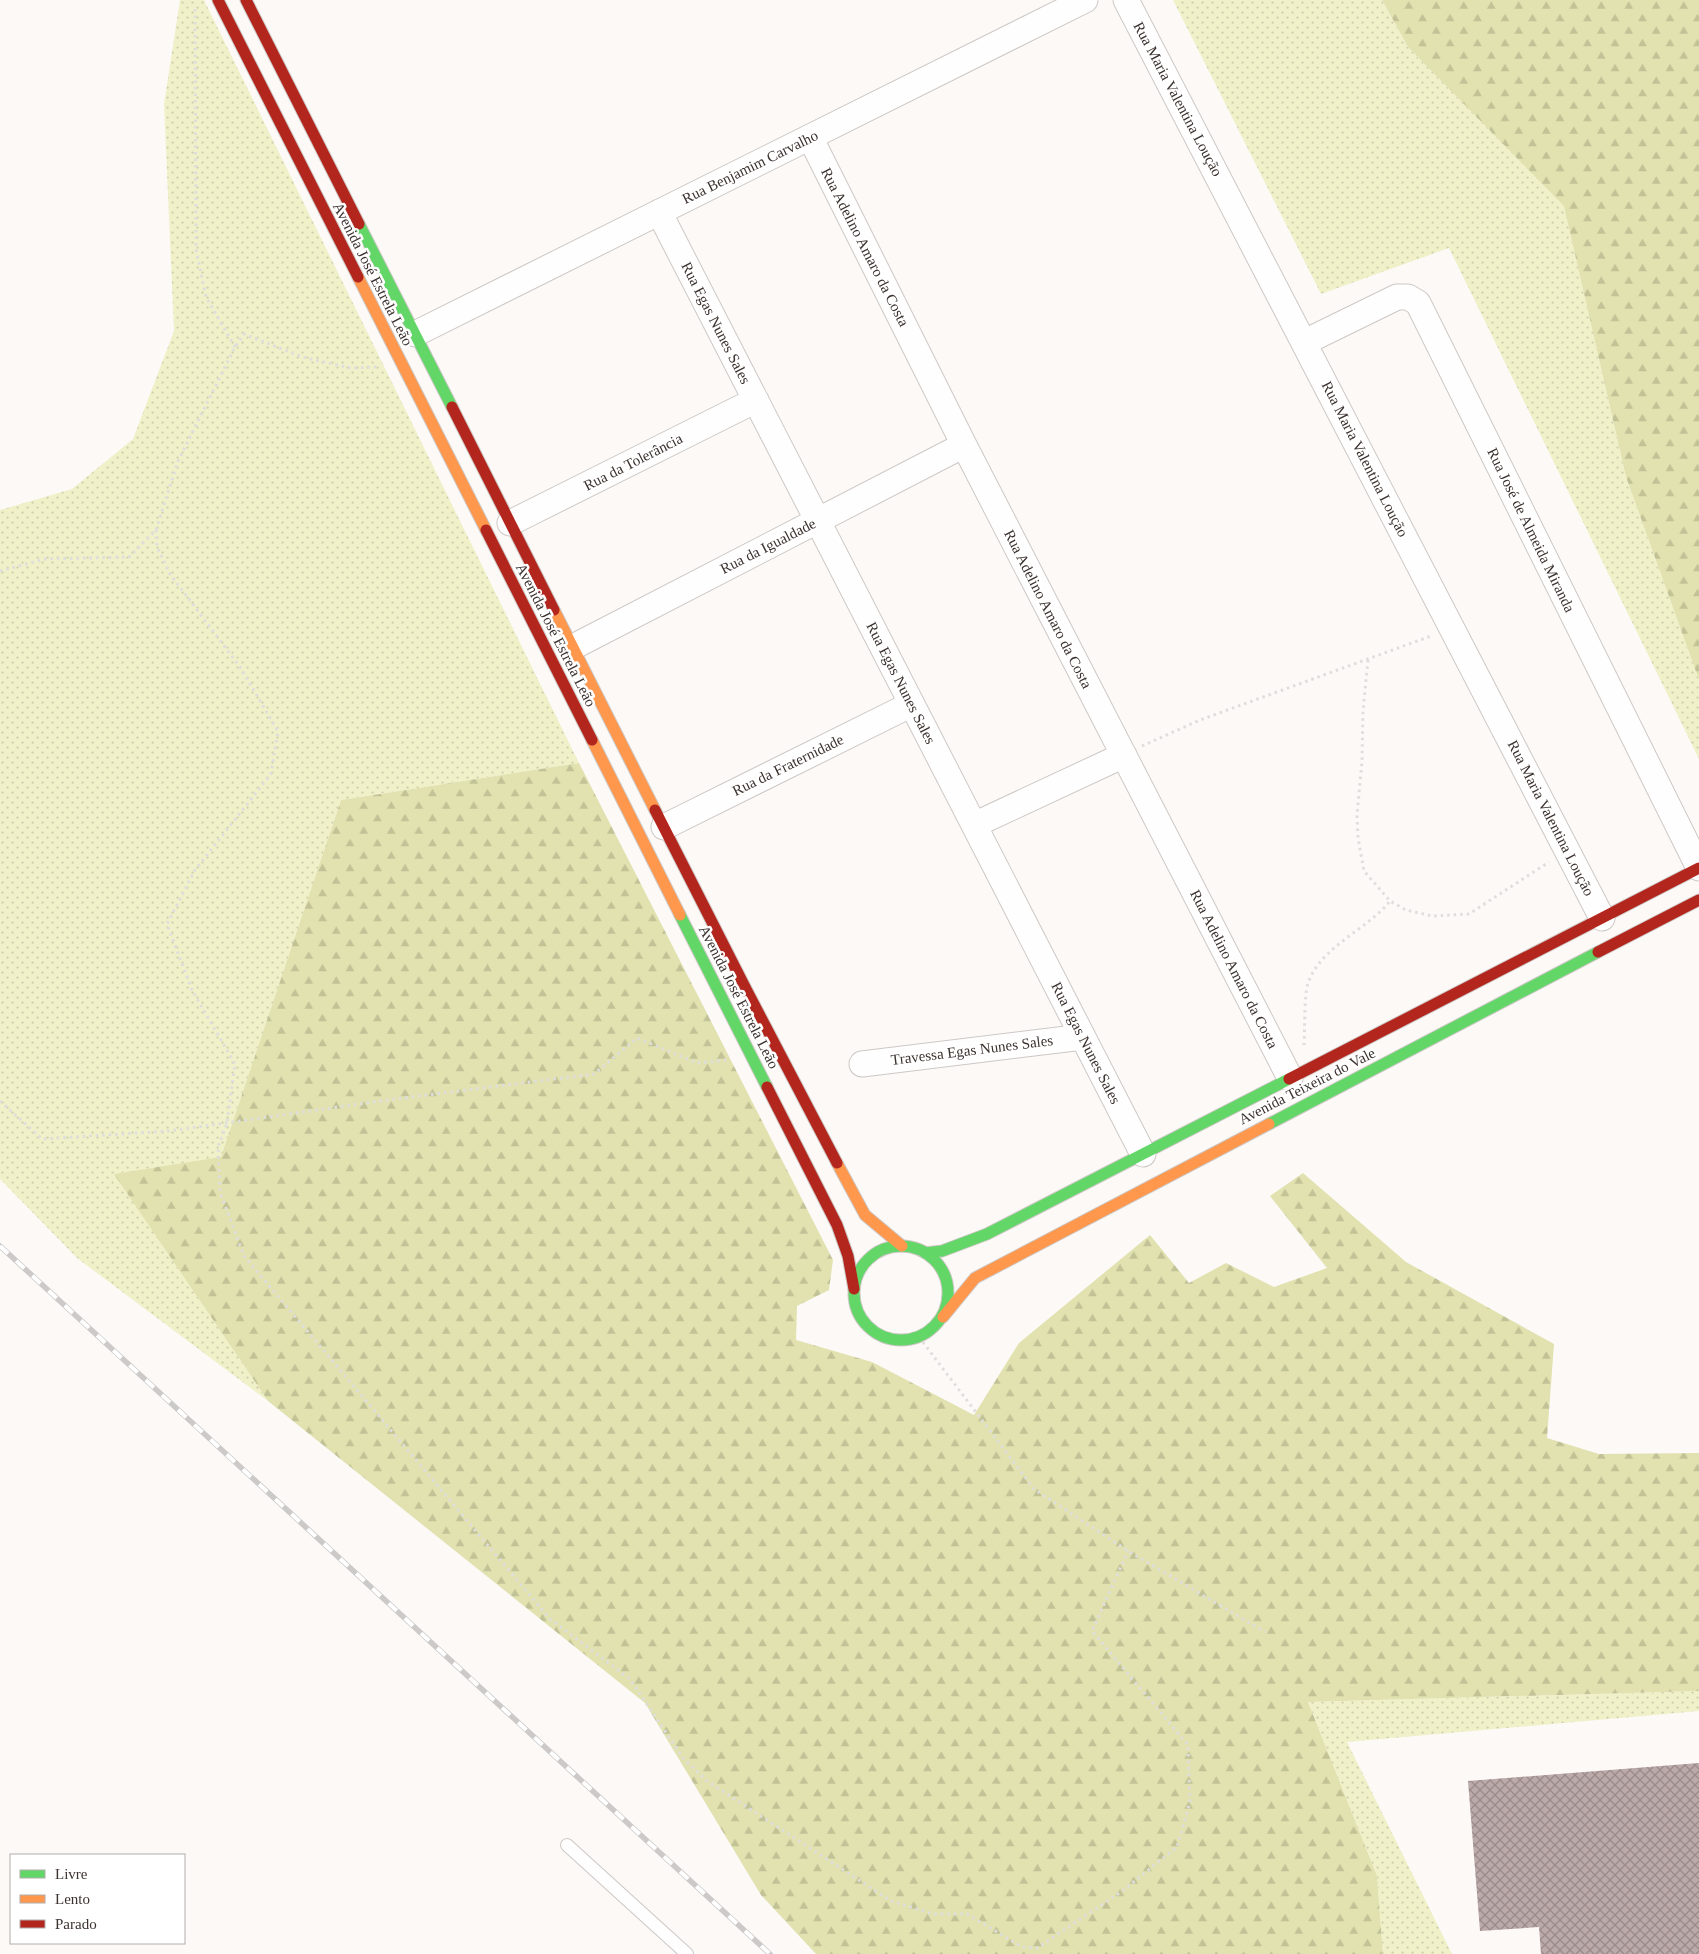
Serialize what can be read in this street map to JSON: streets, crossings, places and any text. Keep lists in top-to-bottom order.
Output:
{
  "streets": {
    "street": [
      "Rua Maria Valentina Loução",
      "Rua Benjamim Carvalho",
      "Rua Adelino Amaro da Costa",
      "Avenida José Estrela Leão",
      "Rua Egas Nunes Sales",
      "Rua da Tolerância",
      "Rua José de Almeida Miranda",
      "Rua da Igualdade",
      "Rua da Fraternidade",
      "Travessa Egas Nunes Sales",
      "Avenida Teixeira do Vale"
    ]
  },
  "crossings": [
    ["Rua Maria Valentina Loução", "Rua José de Almeida Miranda"],
    ["Rua Maria Valentina Loução", "Avenida Teixeira do Vale"],
    ["Rua Benjamim Carvalho", "Rua Adelino Amaro da Costa"],
    ["Rua Benjamim Carvalho", "Avenida José Estrela Leão"],
    ["Rua Benjamim Carvalho", "Rua Egas Nunes Sales"],
    ["Rua Adelino Amaro da Costa", "Rua da Igualdade"],
    ["Rua Adelino Amaro da Costa", "Avenida Teixeira do Vale"],
    ["Avenida José Estrela Leão", "Rua da Tolerância"],
    ["Avenida José Estrela Leão", "Rua da Igualdade"],
    ["Avenida José Estrela Leão", "Rua da Fraternidade"],
    ["Avenida José Estrela Leão", "Avenida Teixeira do Vale"],
    ["Rua Egas Nunes Sales", "Rua da Tolerância"],
    ["Rua Egas Nunes Sales", "Rua da Igualdade"],
    ["Rua Egas Nunes Sales", "Rua da Fraternidade"],
    ["Rua Egas Nunes Sales", "Travessa Egas Nunes Sales"],
    ["Rua Egas Nunes Sales", "Avenida Teixeira do Vale"],
    ["Rua José de Almeida Miranda", "Avenida Teixeira do Vale"]
  ],
  "legend": ["Livre", "Lento", "Parado"]
}
